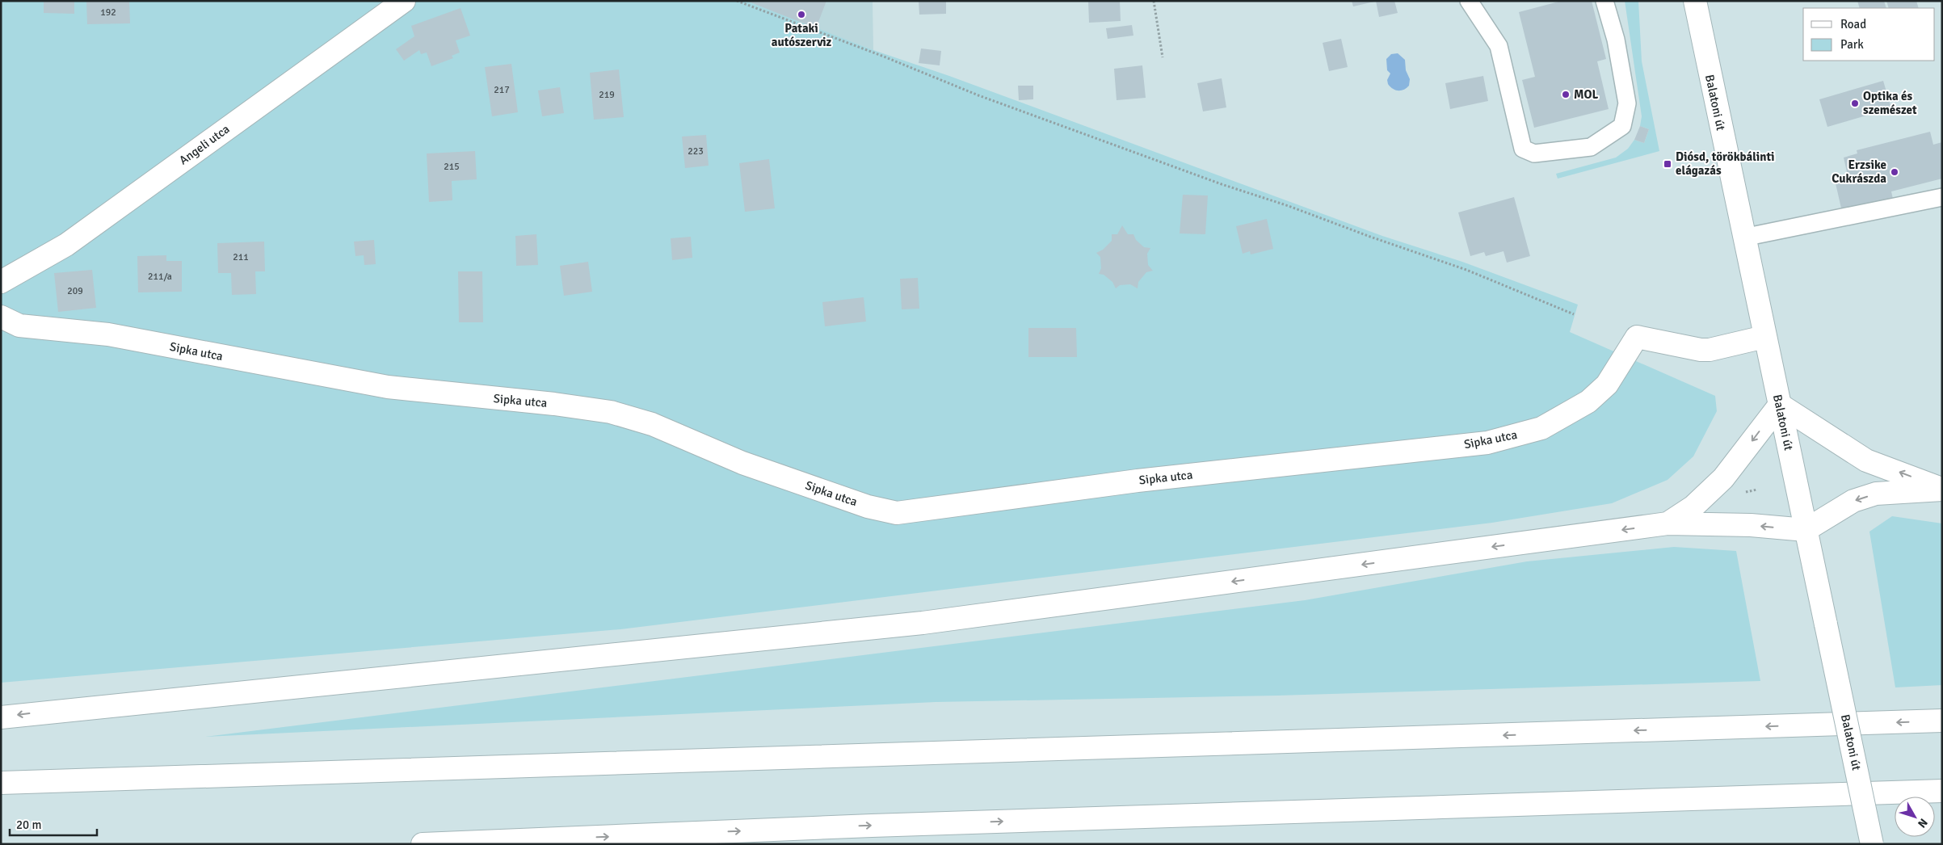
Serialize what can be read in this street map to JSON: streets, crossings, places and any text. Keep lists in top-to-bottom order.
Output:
{
  "streets": {
    "main road": ["Balatoni út", "Angeli utca", "Sipka utca"]
  },
  "crossings": [
    ["Balatoni út", "Sipka utca"]
  ],
  "places": {
    "other": [
      "Pataki autószerviz",
      "MOL",
      "Optika és szemészet",
      "Erzsike Cukrászda"
    ],
    "transit": ["Diósd, törökbálinti elágazás"]
  },
  "house_numbers": [
    "192",
    "217",
    "219",
    "223",
    "215",
    "211",
    "211/a",
    "209"
  ],
  "legend": ["Road", "Park"],
  "scale_bar": "20 m",
  "north": "bottom right"
}
